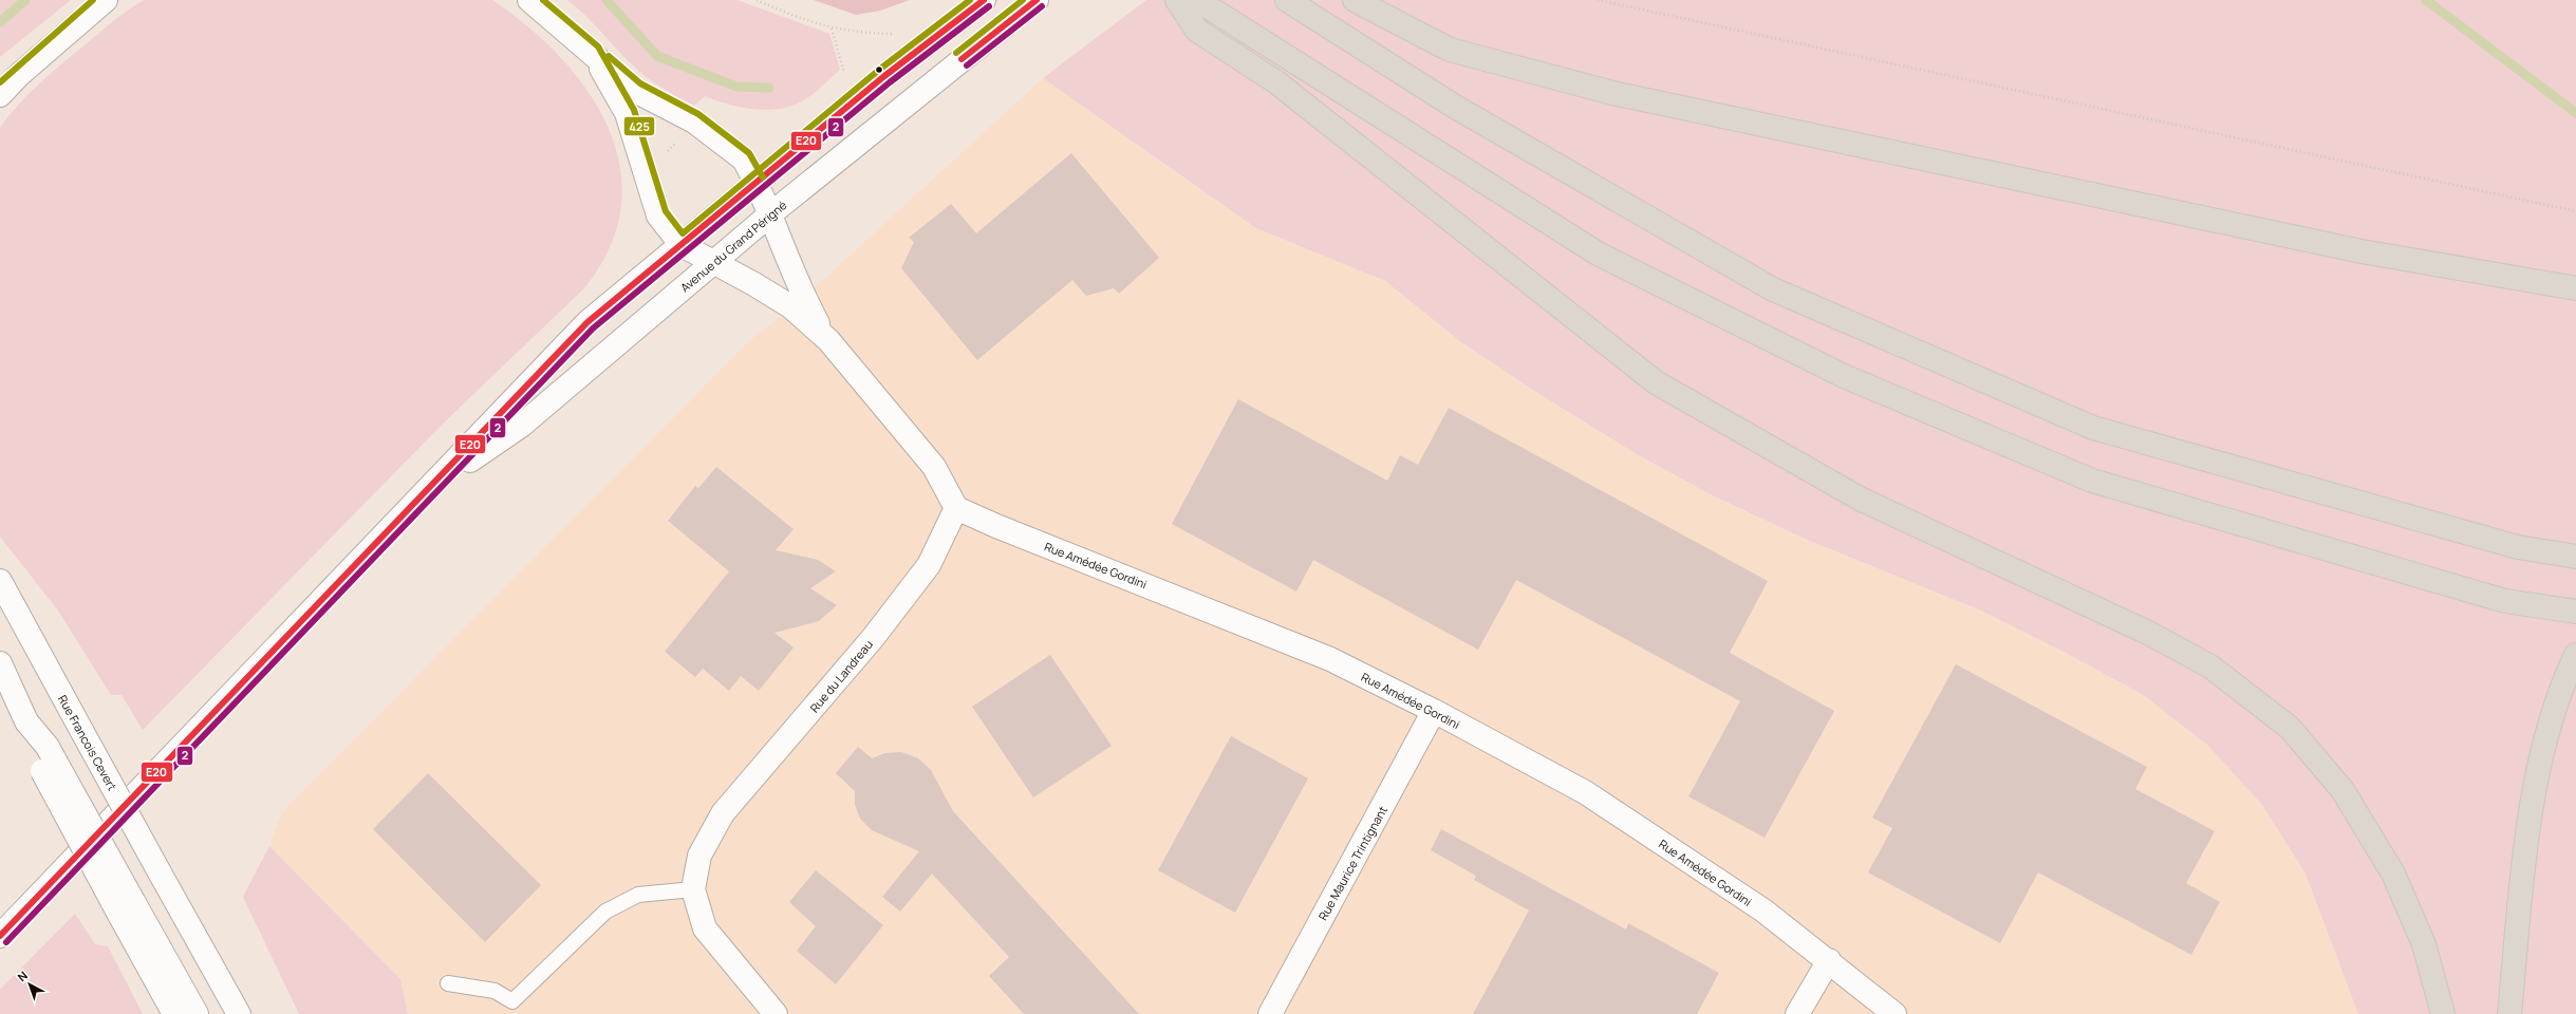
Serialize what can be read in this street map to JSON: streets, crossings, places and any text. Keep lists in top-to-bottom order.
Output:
{
  "streets": {
    "street": [
      "Avenue du Grand Périgné",
      "Rue Amédée Gordini",
      "Rue du Landreau",
      "Rue Francois Cevert",
      "Rue Maurice Trintignant"
    ]
  },
  "crossings": [
    ["Rue Amédée Gordini", "Rue du Landreau"],
    ["Rue Amédée Gordini", "Rue Maurice Trintignant"]
  ],
  "lines": ["transit line E20", "transit line 425", "transit line 2"],
  "north": "top left"
}
